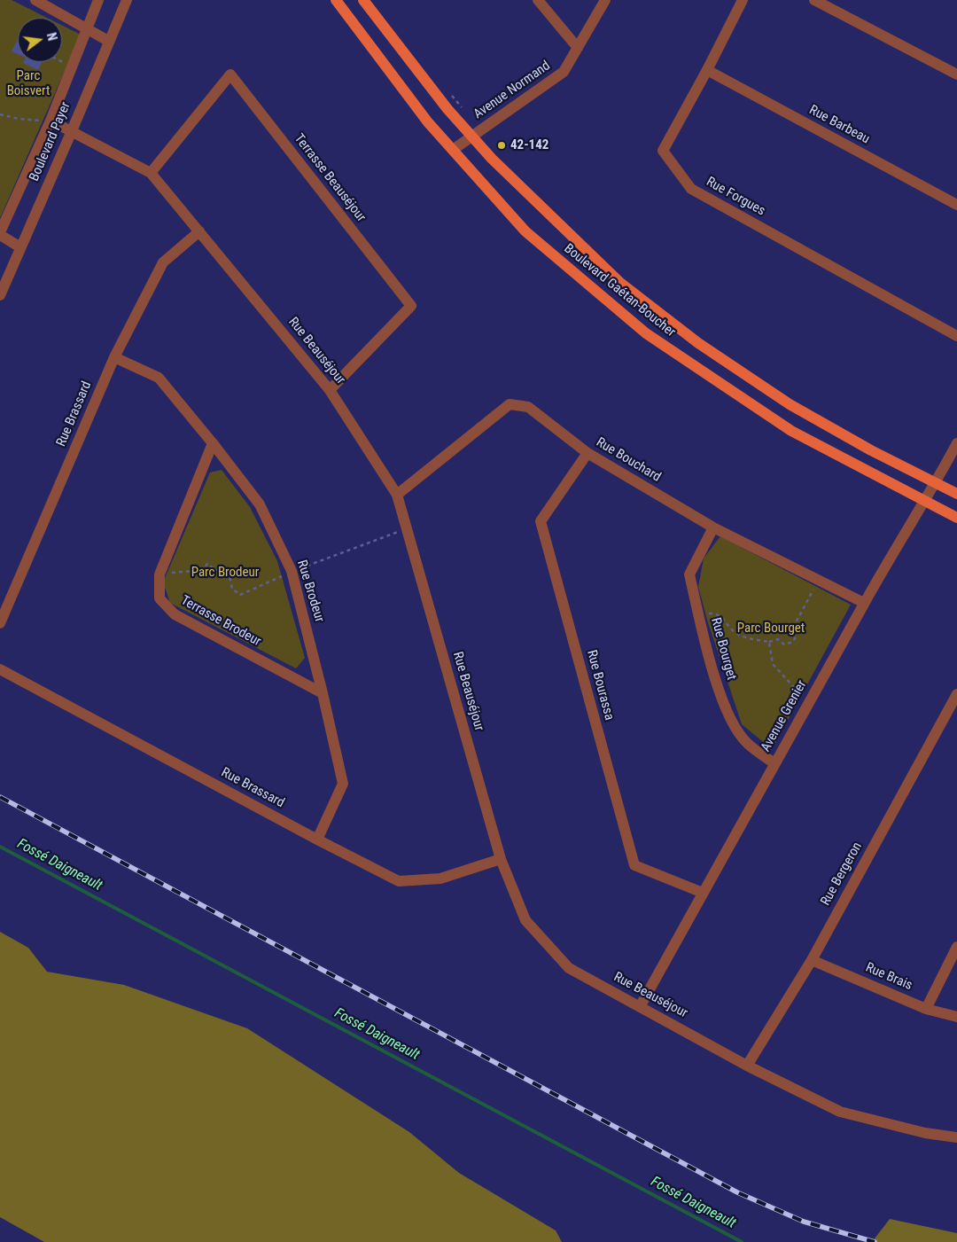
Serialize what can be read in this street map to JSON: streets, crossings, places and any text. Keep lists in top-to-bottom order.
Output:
{
  "streets": {
    "main road": ["Boulevard Gaétan-Boucher"],
    "street": [
      "Avenue Normand",
      "Rue Barbeau",
      "Boulevard Payer",
      "Terrasse Beauséjour",
      "Rue Forgues",
      "Rue Beauséjour",
      "Rue Brassard",
      "Rue Bouchard",
      "Rue Brodeur",
      "Terrasse Brodeur",
      "Rue Bourget",
      "Rue Bourassa",
      "Avenue Grenier",
      "Rue Bergeron",
      "Rue Brais"
    ]
  },
  "crossings": [
    ["Avenue Normand", "Boulevard Gaétan-Boucher"],
    ["Rue Barbeau", "Rue Forgues"],
    ["Boulevard Payer", "Rue Beauséjour"],
    ["Terrasse Beauséjour", "Rue Beauséjour"],
    ["Boulevard Gaétan-Boucher", "Avenue Grenier"],
    ["Rue Beauséjour", "Rue Brassard"],
    ["Rue Beauséjour", "Rue Bouchard"],
    ["Rue Beauséjour", "Avenue Grenier"],
    ["Rue Beauséjour", "Rue Bergeron"],
    ["Rue Brassard", "Rue Brodeur"],
    ["Rue Bouchard", "Rue Bourget"],
    ["Rue Bouchard", "Rue Bourassa"],
    ["Rue Bouchard", "Avenue Grenier"],
    ["Rue Brodeur", "Terrasse Brodeur"],
    ["Rue Bourget", "Avenue Grenier"],
    ["Rue Bourassa", "Avenue Grenier"],
    ["Rue Bergeron", "Rue Brais"]
  ],
  "water": ["Fossé Daigneault"],
  "parks": ["Parc Boisvert", "Parc Brodeur", "Parc Bourget"],
  "places": ["42-142"],
  "north": "right"
}
